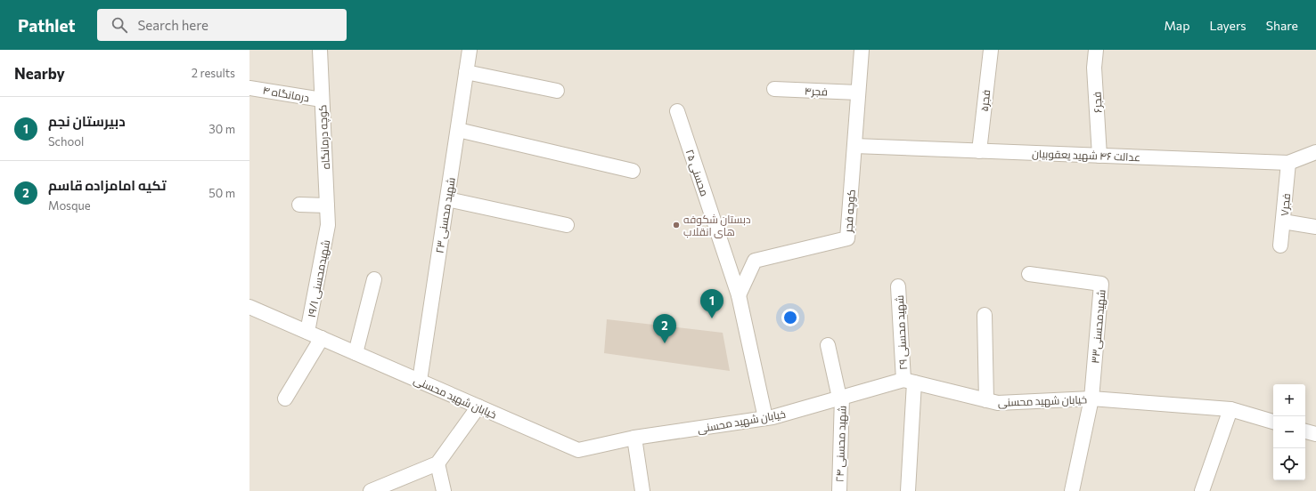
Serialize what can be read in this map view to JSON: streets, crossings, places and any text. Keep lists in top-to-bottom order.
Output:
{
  "streets": {
    "street": [
      "فجر۴",
      "درمانگاه ۴",
      "فجر۵",
      "فجر۶",
      "کوچه درمانگاه",
      "عدالت ۴۶ شهید یعقوبیان",
      "محسنی ۲۵",
      "فجر۷",
      "کوچه فجر",
      "شهید محسنی ۲۳",
      "شهیدمحسنی ۱۹/۱",
      "شهیدمحسنی۳۳",
      "شهید محسنی ۲۹",
      "خیابان شهید محسنی",
      "شهید محسنی ۲۴"
    ]
  },
  "crossings": [
    ["فجر۴", "کوچه فجر"],
    ["درمانگاه ۴", "کوچه درمانگاه"],
    ["فجر۵", "عدالت ۴۶ شهید یعقوبیان"],
    ["فجر۶", "عدالت ۴۶ شهید یعقوبیان"],
    ["کوچه درمانگاه", "شهیدمحسنی ۱۹/۱"],
    ["عدالت ۴۶ شهید یعقوبیان", "فجر۷"],
    ["عدالت ۴۶ شهید یعقوبیان", "کوچه فجر"],
    ["محسنی ۲۵", "کوچه فجر"],
    ["محسنی ۲۵", "خیابان شهید محسنی"],
    ["شهید محسنی ۲۳", "خیابان شهید محسنی"],
    ["شهیدمحسنی ۱۹/۱", "خیابان شهید محسنی"],
    ["شهیدمحسنی۳۳", "خیابان شهید محسنی"],
    ["شهید محسنی ۲۹", "خیابان شهید محسنی"],
    ["خیابان شهید محسنی", "شهید محسنی ۲۴"]
  ],
  "places": ["دبستان شکوفه های انقلاب"],
  "page": {
    "header": "Pathlet",
    "search": "Search here",
    "nav": ["Map", "Layers", "Share"],
    "heading": ["Nearby", "2 results"],
    "list": [
      {
        "mark": "1",
        "name": "دبیرستان نجم",
        "note": "School",
        "value": "30 m"
      },
      {
        "mark": "2",
        "name": "تکیه امامزاده قاسم",
        "note": "Mosque",
        "value": "50 m"
      }
    ],
    "pins": ["1", "2"],
    "map_buttons": ["+", "−"]
  }
}
